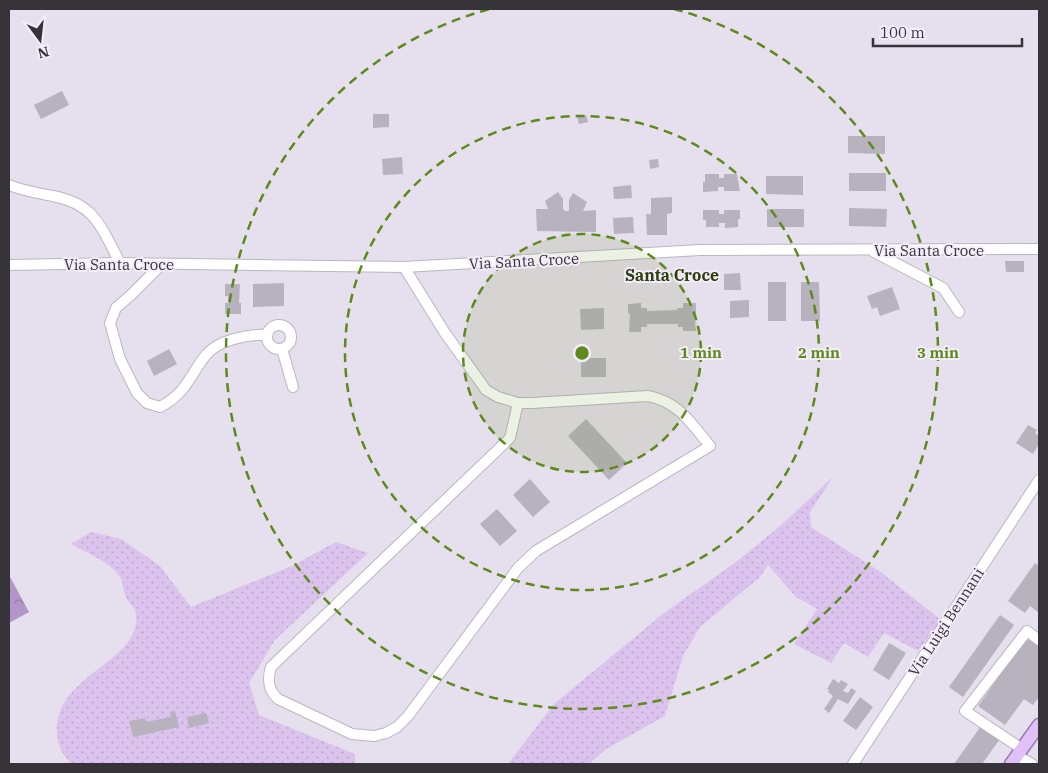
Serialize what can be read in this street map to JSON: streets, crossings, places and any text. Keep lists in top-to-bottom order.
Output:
{
  "streets": {
    "street": ["Via Santa Croce", "Via Luigi Bennani"]
  },
  "districts": ["Santa Croce"],
  "scale_bar": "100 m",
  "north": "bottom",
  "rings": ["1 min", "2 min", "3 min"]
}
